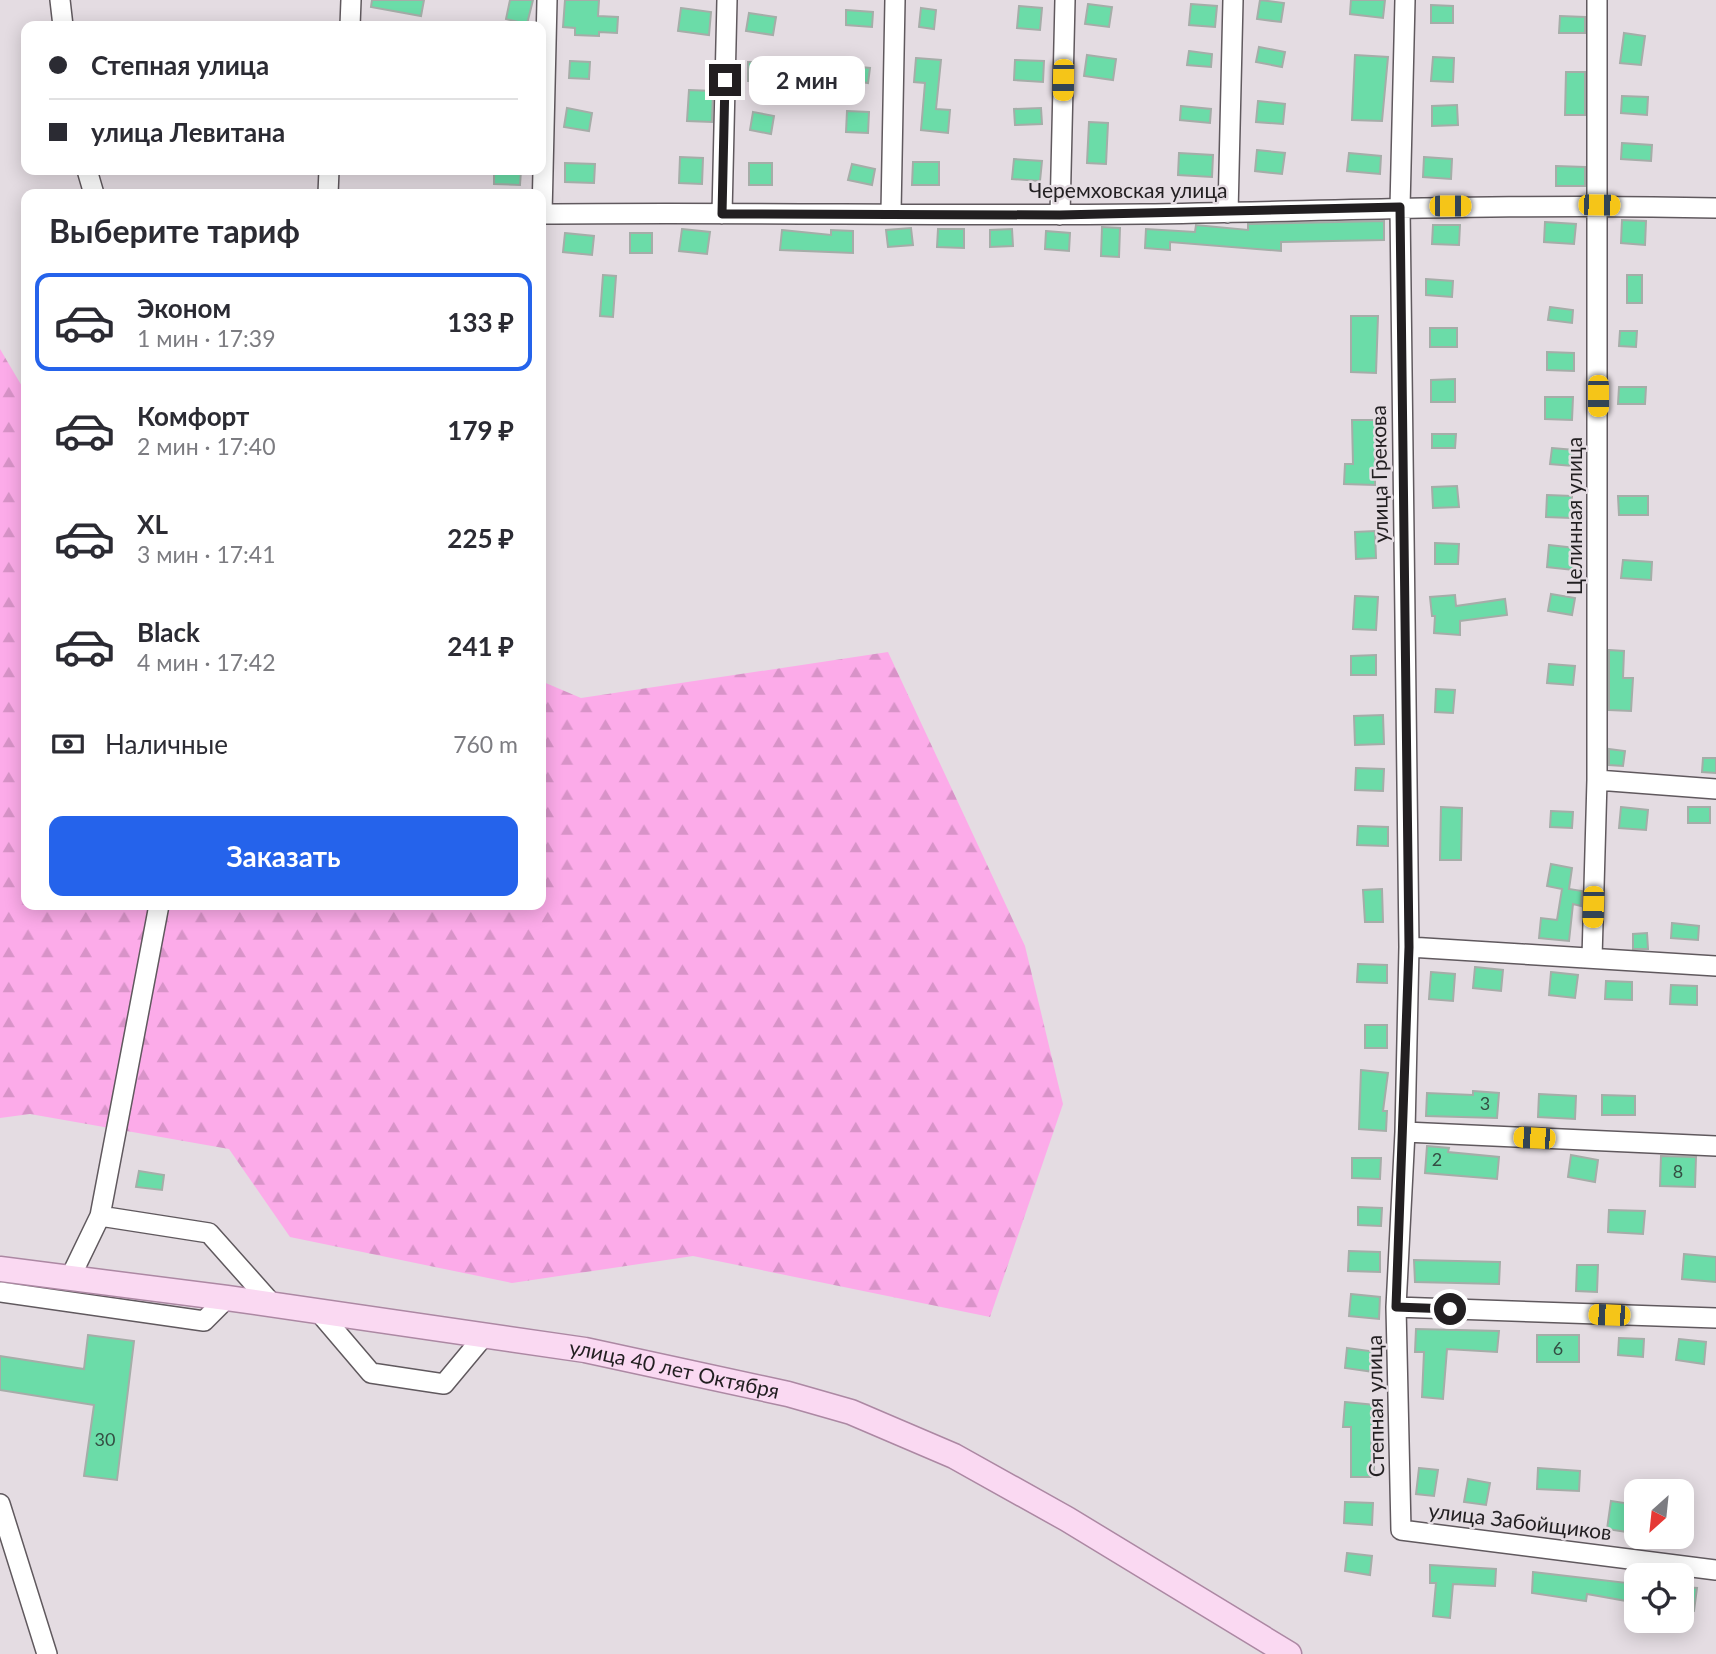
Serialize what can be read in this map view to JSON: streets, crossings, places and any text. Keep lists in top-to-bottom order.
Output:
{
  "streets": {
    "main road": ["улица 40 лет Октября"],
    "street": [
      "Черемховская улица",
      "улица Грекова",
      "Целинная улица",
      "Степная улица",
      "улица Забойщиков"
    ]
  },
  "crossings": [
    ["Черемховская улица", "улица Грекова"],
    ["Черемховская улица", "Целинная улица"],
    ["улица Грекова", "Степная улица"],
    ["Степная улица", "улица Забойщиков"]
  ],
  "house_numbers": [
    "3",
    "2",
    "8",
    "6",
    "30"
  ],
  "north": "bottom left",
  "page": {
    "banner": ["Степная улица", "улица Левитана"],
    "bubble": "2 мин",
    "heading": "Выберите тариф",
    "list": [
      {
        "name": "Эконом",
        "note": "1 мин · 17:39",
        "value": "133 ₽"
      },
      {
        "name": "Комфорт",
        "note": "2 мин · 17:40",
        "value": "179 ₽"
      },
      {
        "name": "XL",
        "note": "3 мин · 17:41",
        "value": "225 ₽"
      },
      {
        "name": "Black",
        "note": "4 мин · 17:42",
        "value": "241 ₽"
      }
    ],
    "pay": ["Наличные", "760 m"],
    "buttons": "Заказать"
  }
}
